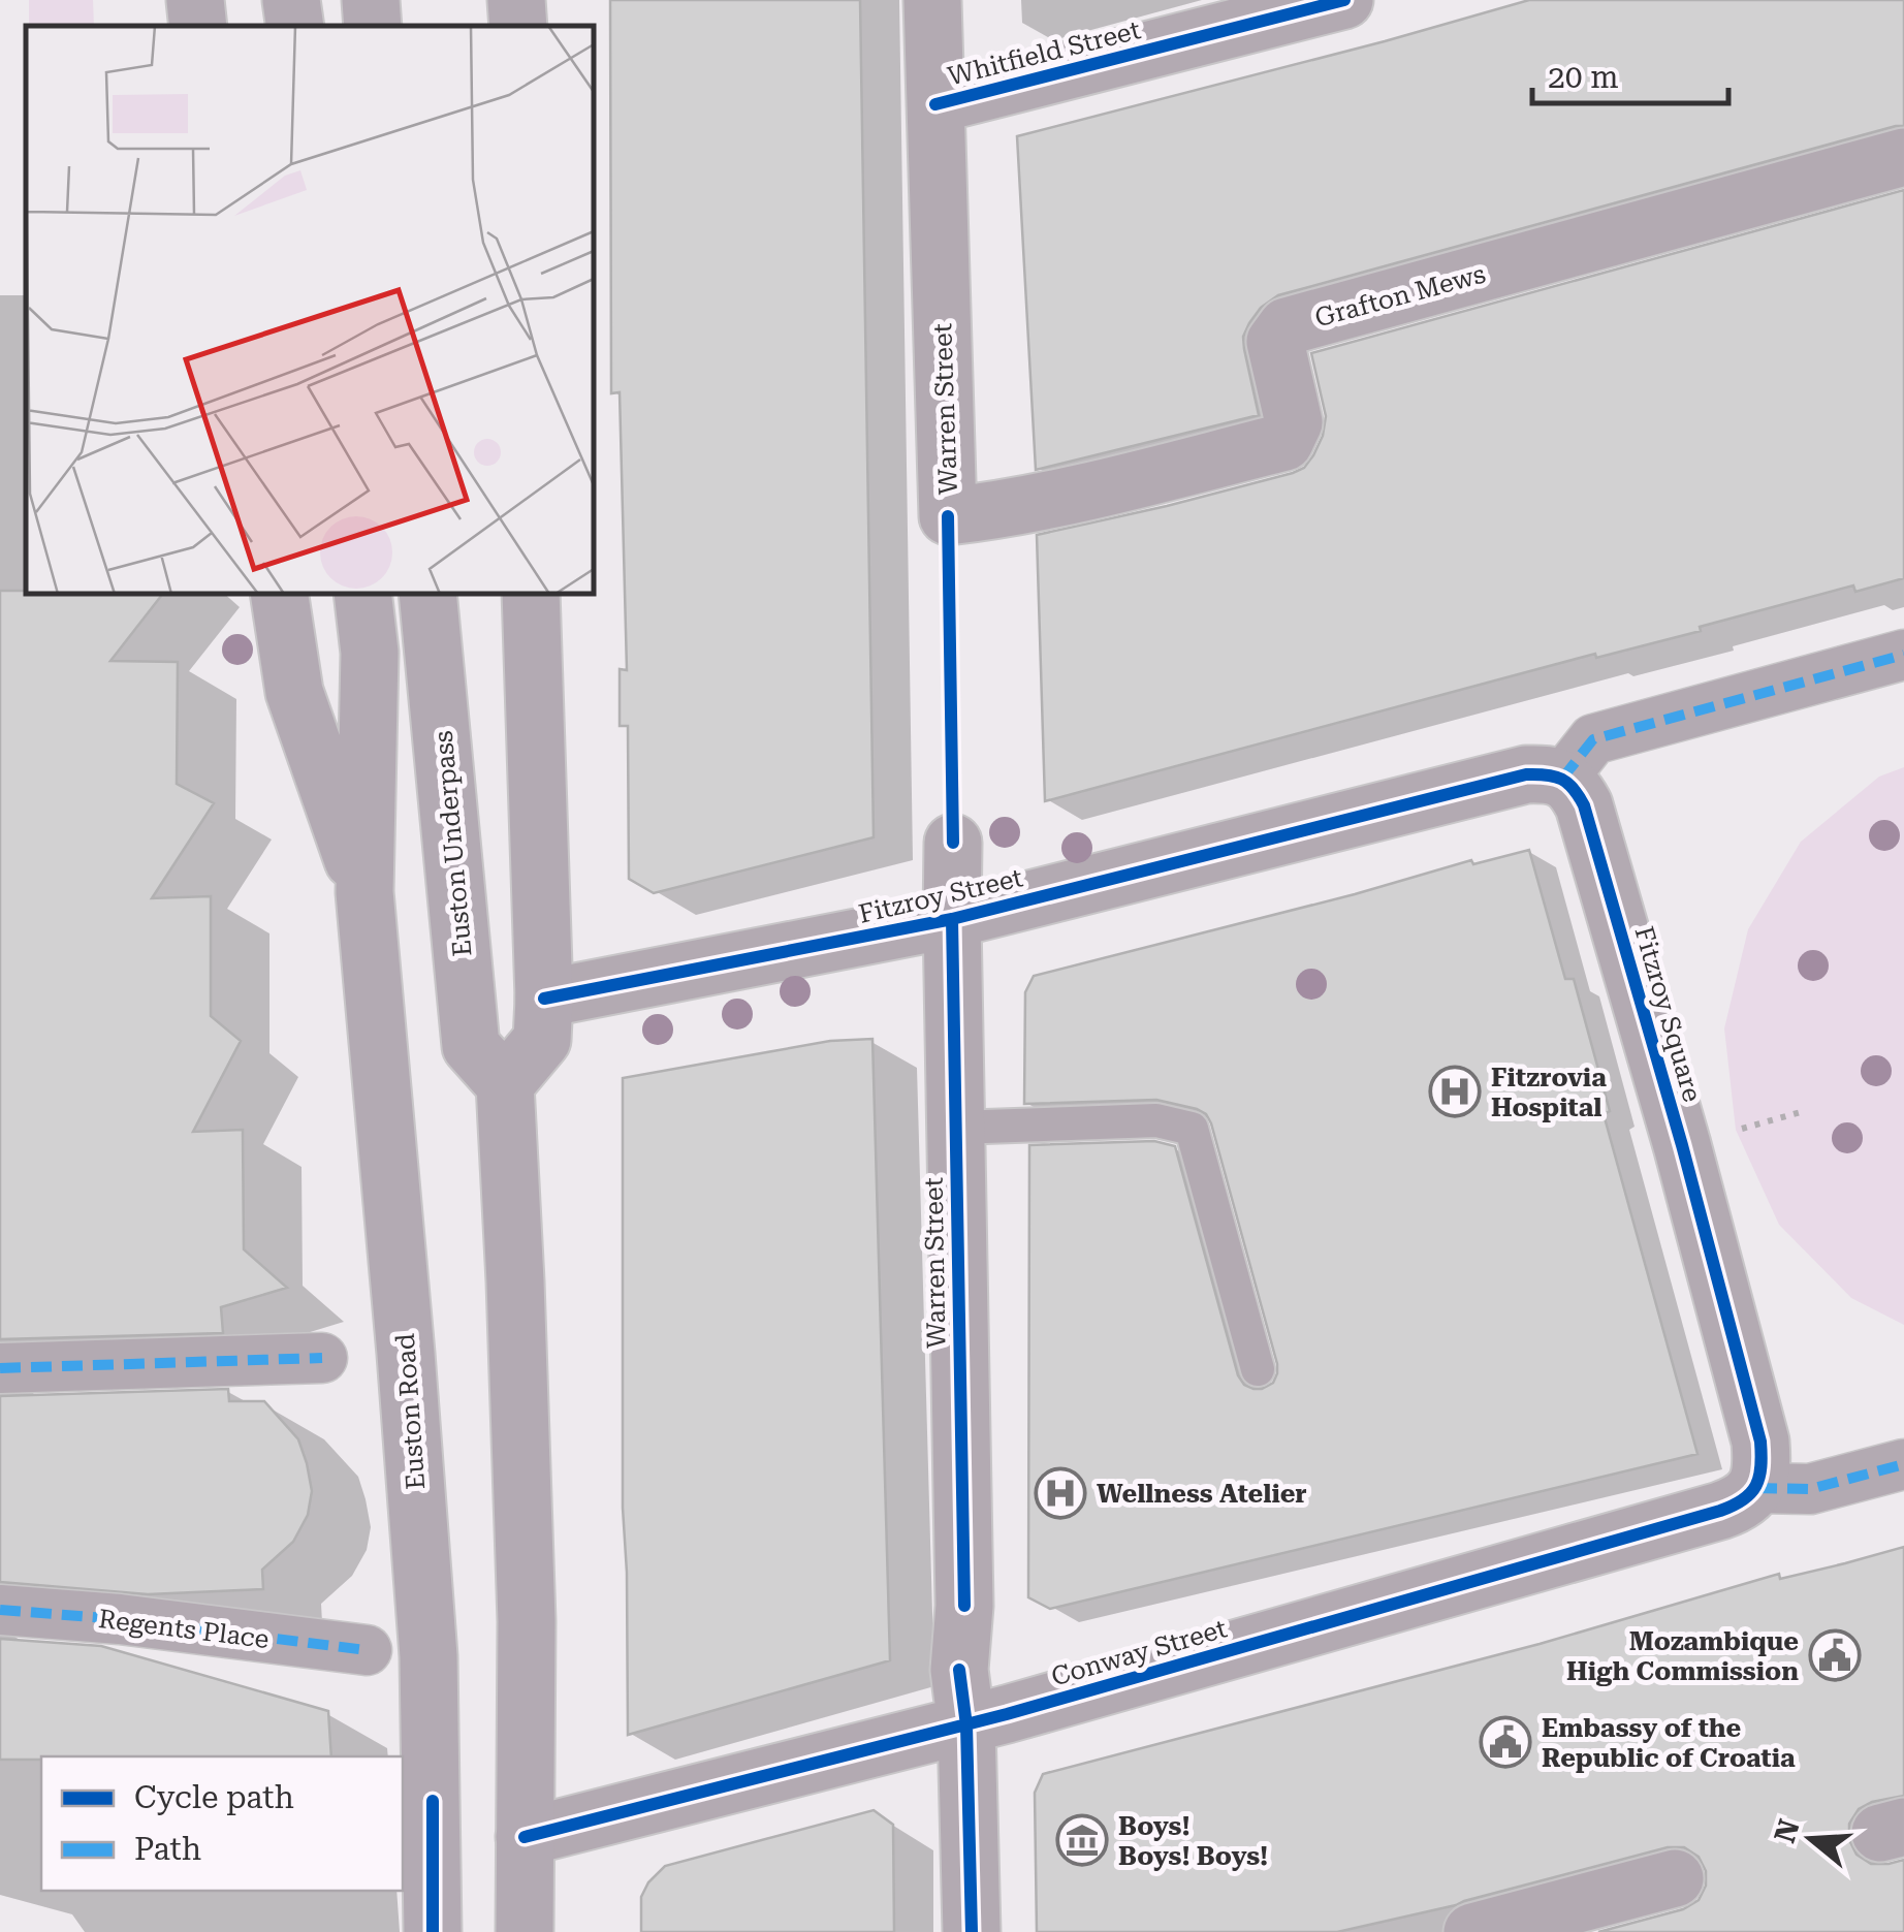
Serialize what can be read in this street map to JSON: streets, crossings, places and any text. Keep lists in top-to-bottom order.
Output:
{
  "streets": {
    "highway": ["Euston Underpass", "Euston Road"],
    "street": [
      "Whitfield Street",
      "Grafton Mews",
      "Warren Street",
      "Fitzroy Street",
      "Fitzroy Square",
      "Regents Place",
      "Conway Street"
    ]
  },
  "crossings": [
    ["Whitfield Street", "Warren Street"],
    ["Grafton Mews", "Warren Street"],
    ["Warren Street", "Fitzroy Street"],
    ["Warren Street", "Conway Street"],
    ["Fitzroy Street", "Fitzroy Square"],
    ["Fitzroy Square", "Conway Street"]
  ],
  "places": {
    "hospital": ["Fitzrovia Hospital", "Wellness Atelier"],
    "public building": ["Mozambique High Commission", "Embassy of the Republic of Croatia"],
    "museum": ["Boys! Boys! Boys!"]
  },
  "legend": ["Cycle path", "Path"],
  "scale_bar": "20 m",
  "north": "left"
}
